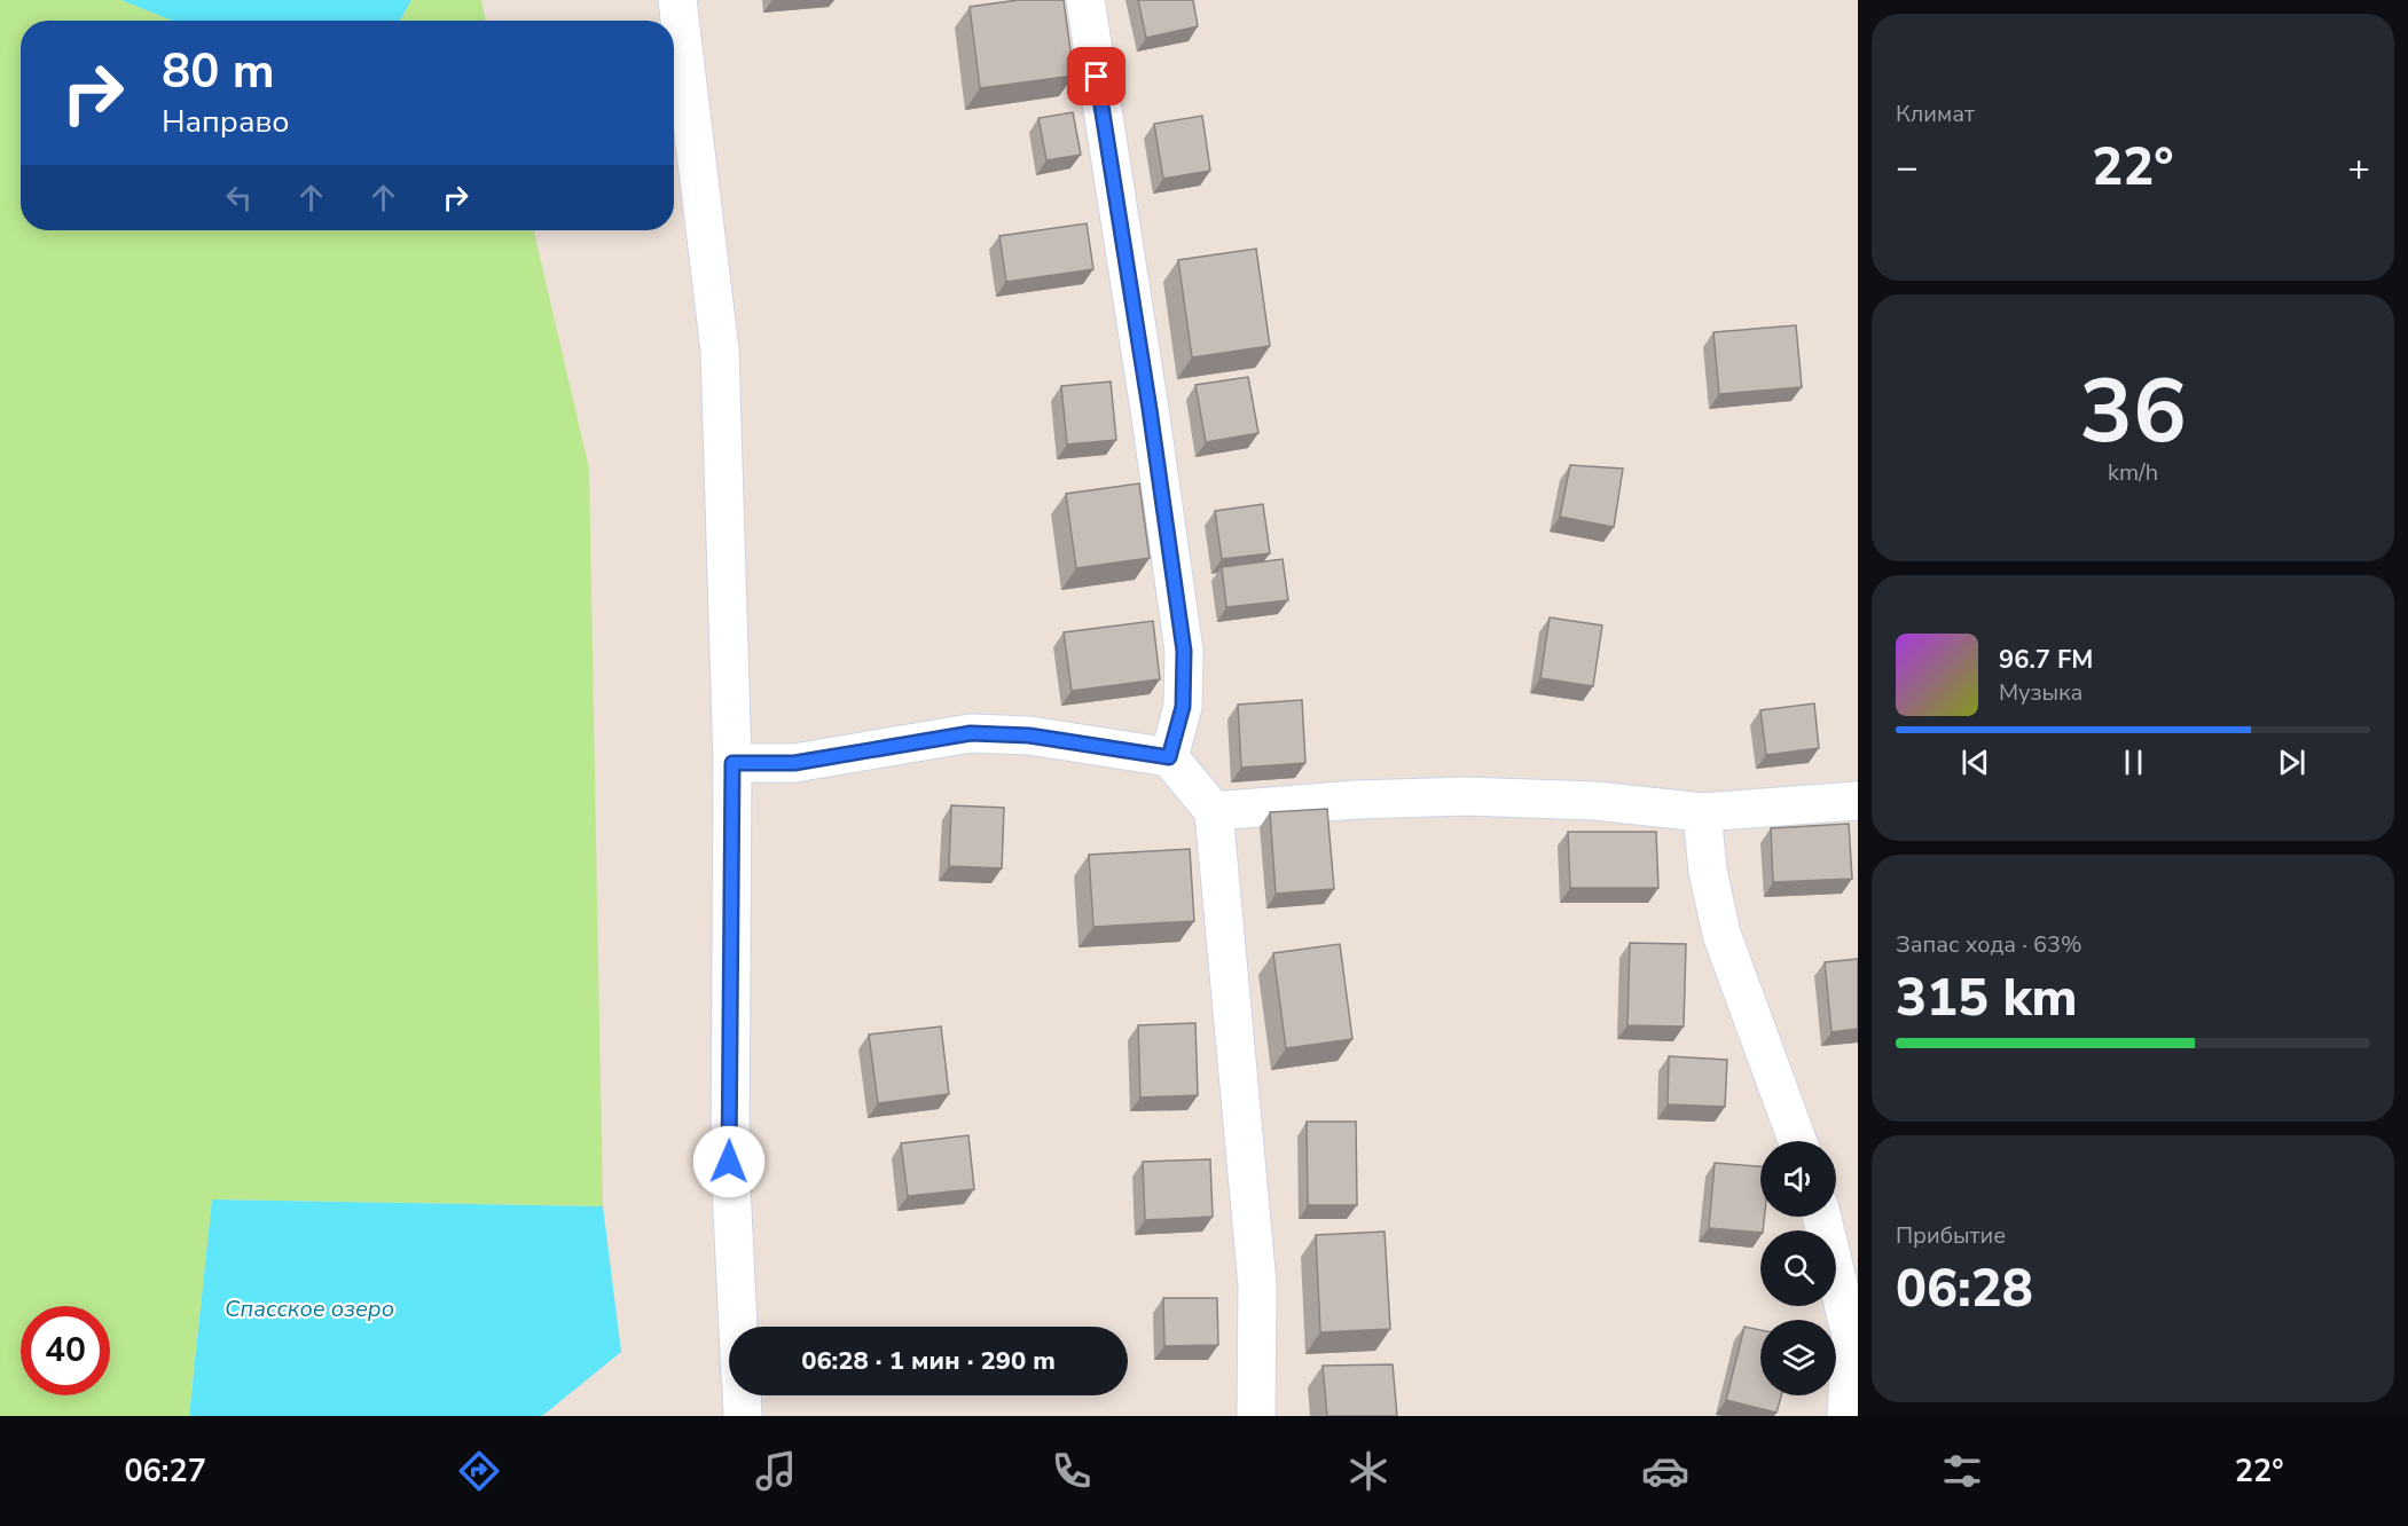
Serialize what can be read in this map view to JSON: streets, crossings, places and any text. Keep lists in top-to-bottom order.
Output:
{
  "water": ["Спасское озеро"],
  "page": {
    "tile": [
      "Климат",
      ["36", "km/h"],
      ["Запас хода · 63%", "315 km"],
      ["Прибытие", "06:28"]
    ],
    "turn": ["80 m", "Направо"],
    "heat": ["−", "22°", "+"],
    "song": ["96.7 FM", "Музыка"],
    "limit": "40",
    "trip": "06:28 · 1 мин · 290 m",
    "tabs": ["06:27", "22°"]
  }
}
